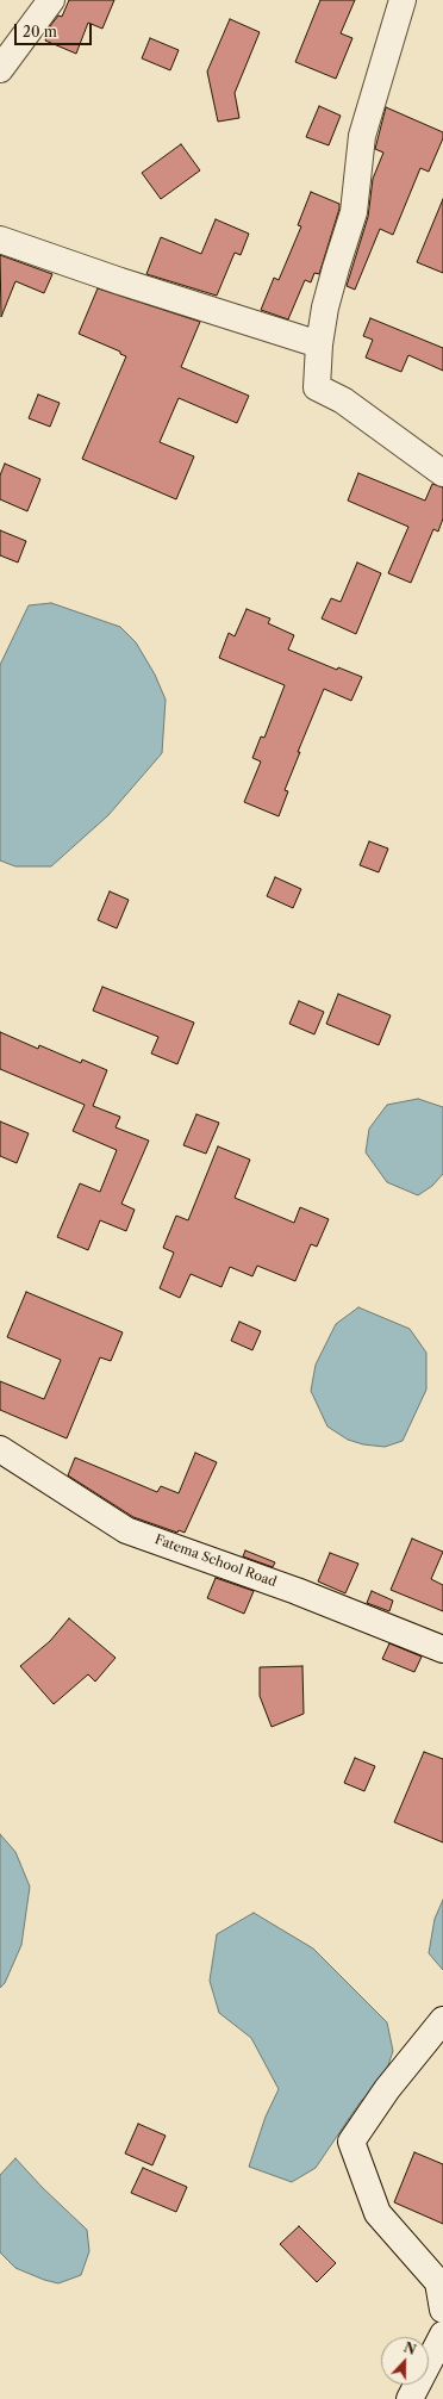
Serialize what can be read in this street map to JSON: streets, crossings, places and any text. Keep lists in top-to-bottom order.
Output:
{
  "streets": {
    "street": ["Fatema School Road"]
  },
  "scale_bar": "20 m",
  "north": "top"
}
